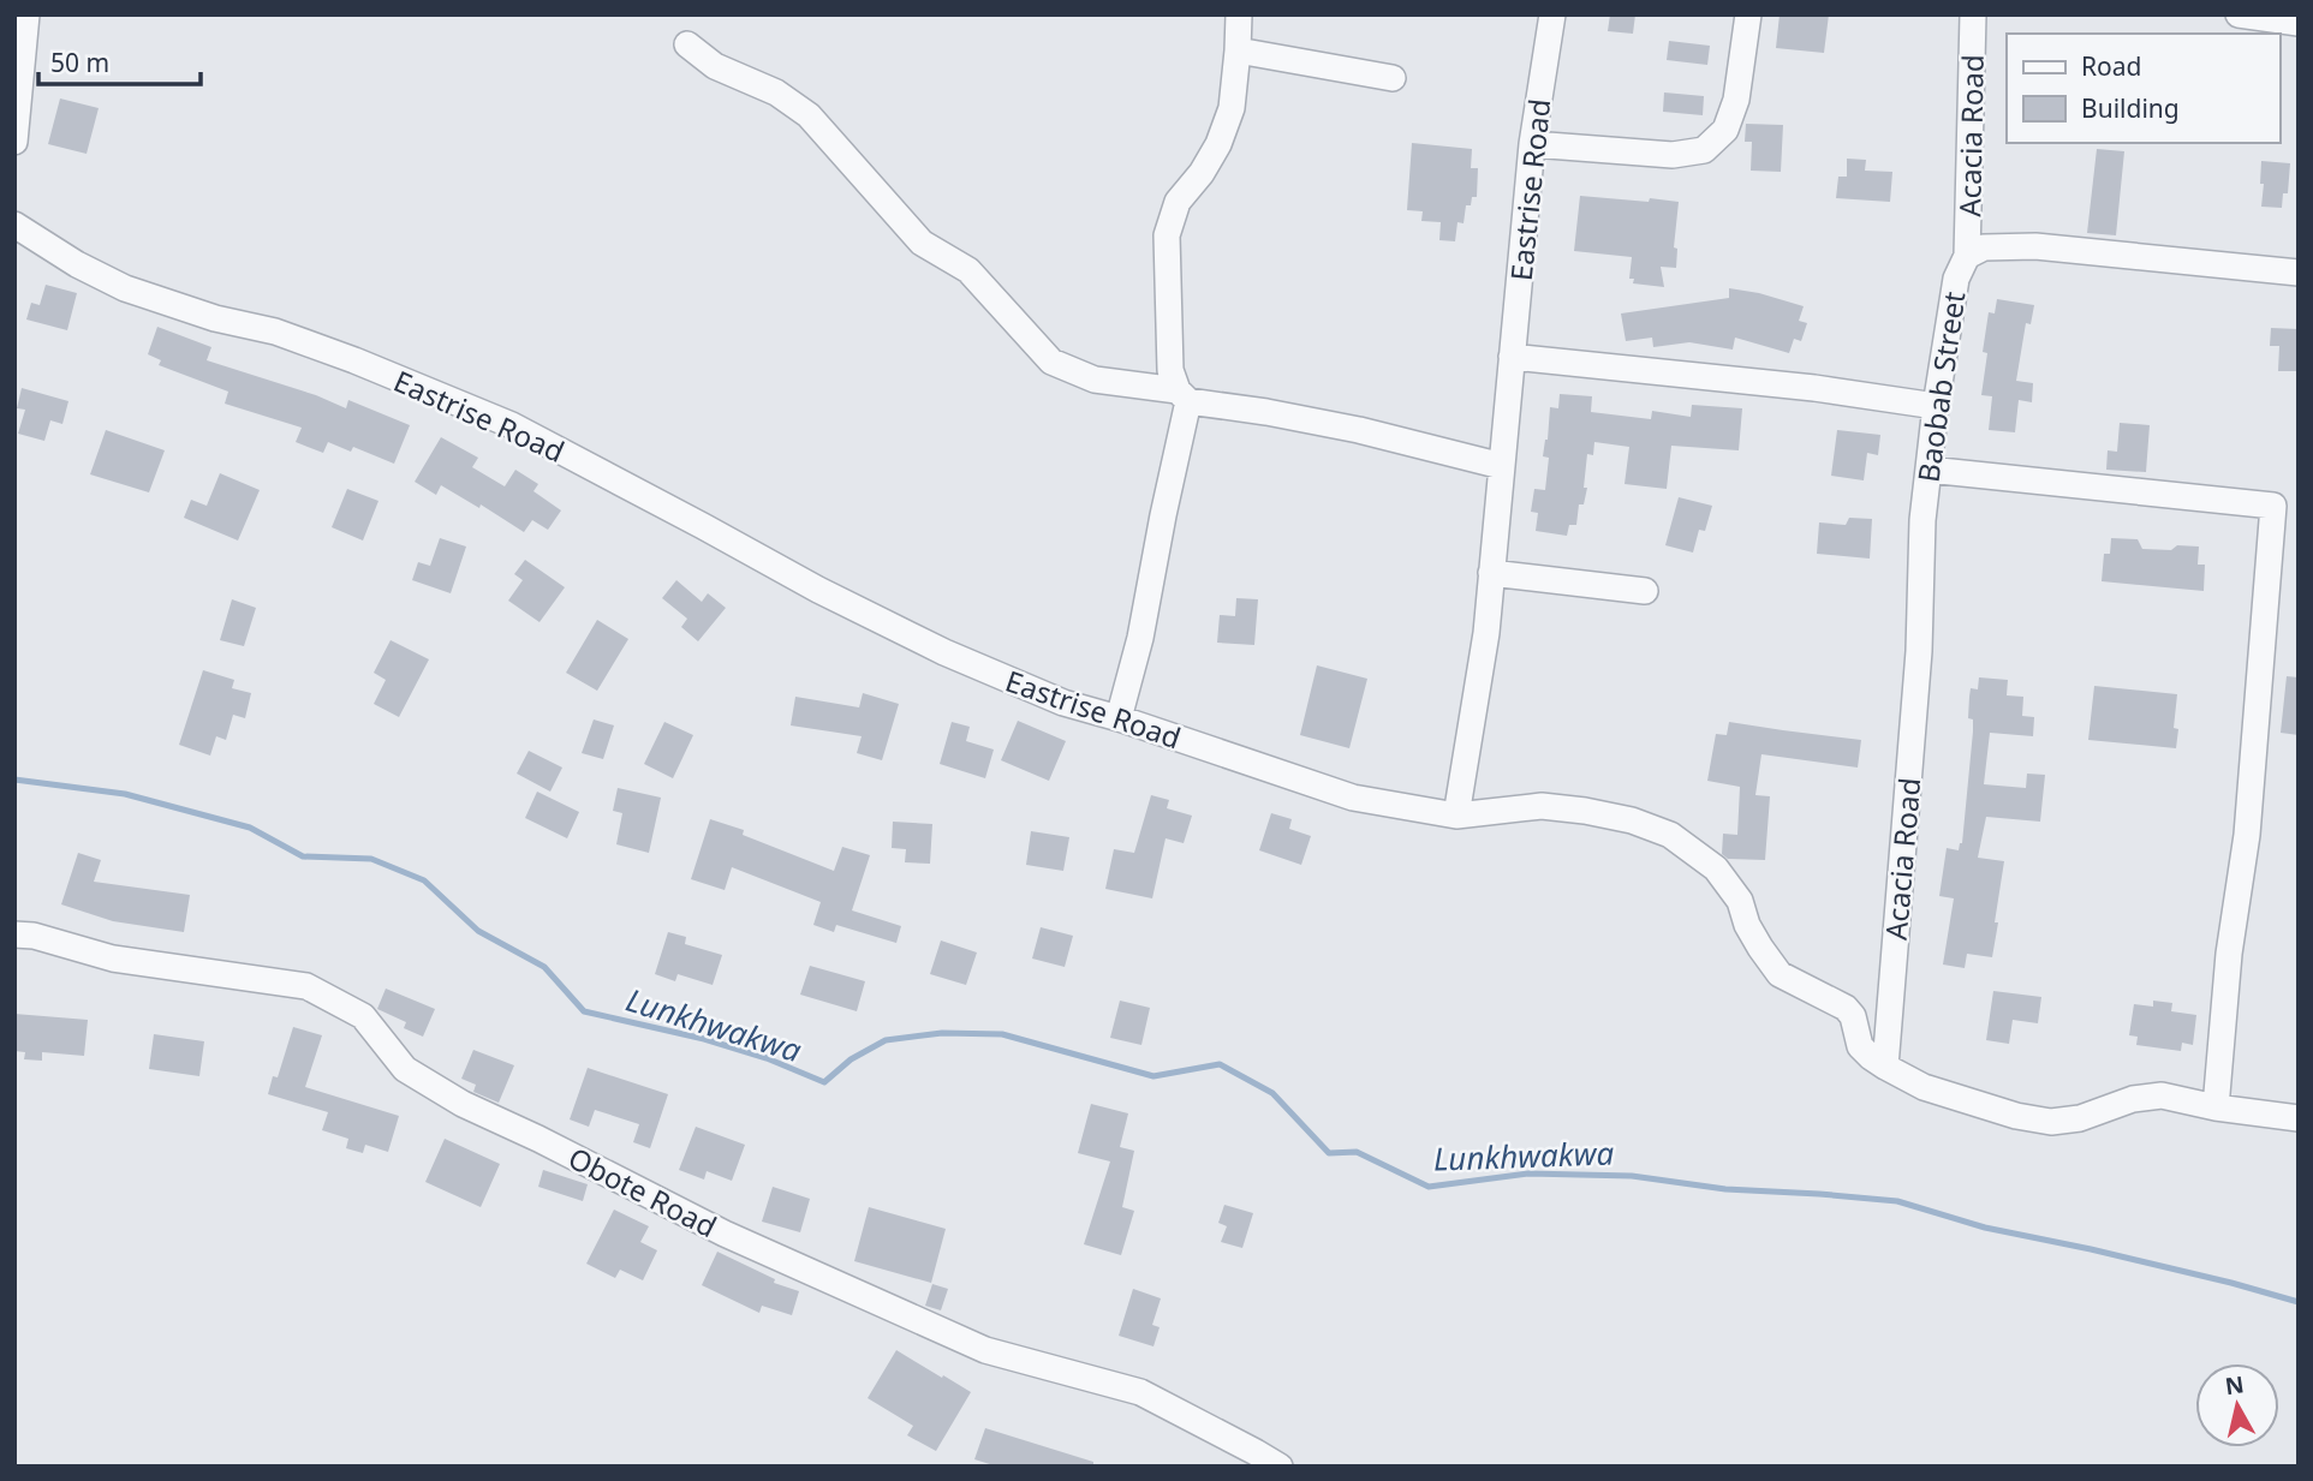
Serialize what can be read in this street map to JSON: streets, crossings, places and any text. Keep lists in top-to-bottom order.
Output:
{
  "streets": {
    "street": [
      "Acacia Road",
      "Eastrise Road",
      "Baobab Street",
      "Obote Road"
    ]
  },
  "crossings": [
    ["Acacia Road", "Baobab Street"]
  ],
  "water": ["Lunkhwakwa"],
  "legend": ["Road", "Building"],
  "scale_bar": "50 m",
  "north": "top"
}
